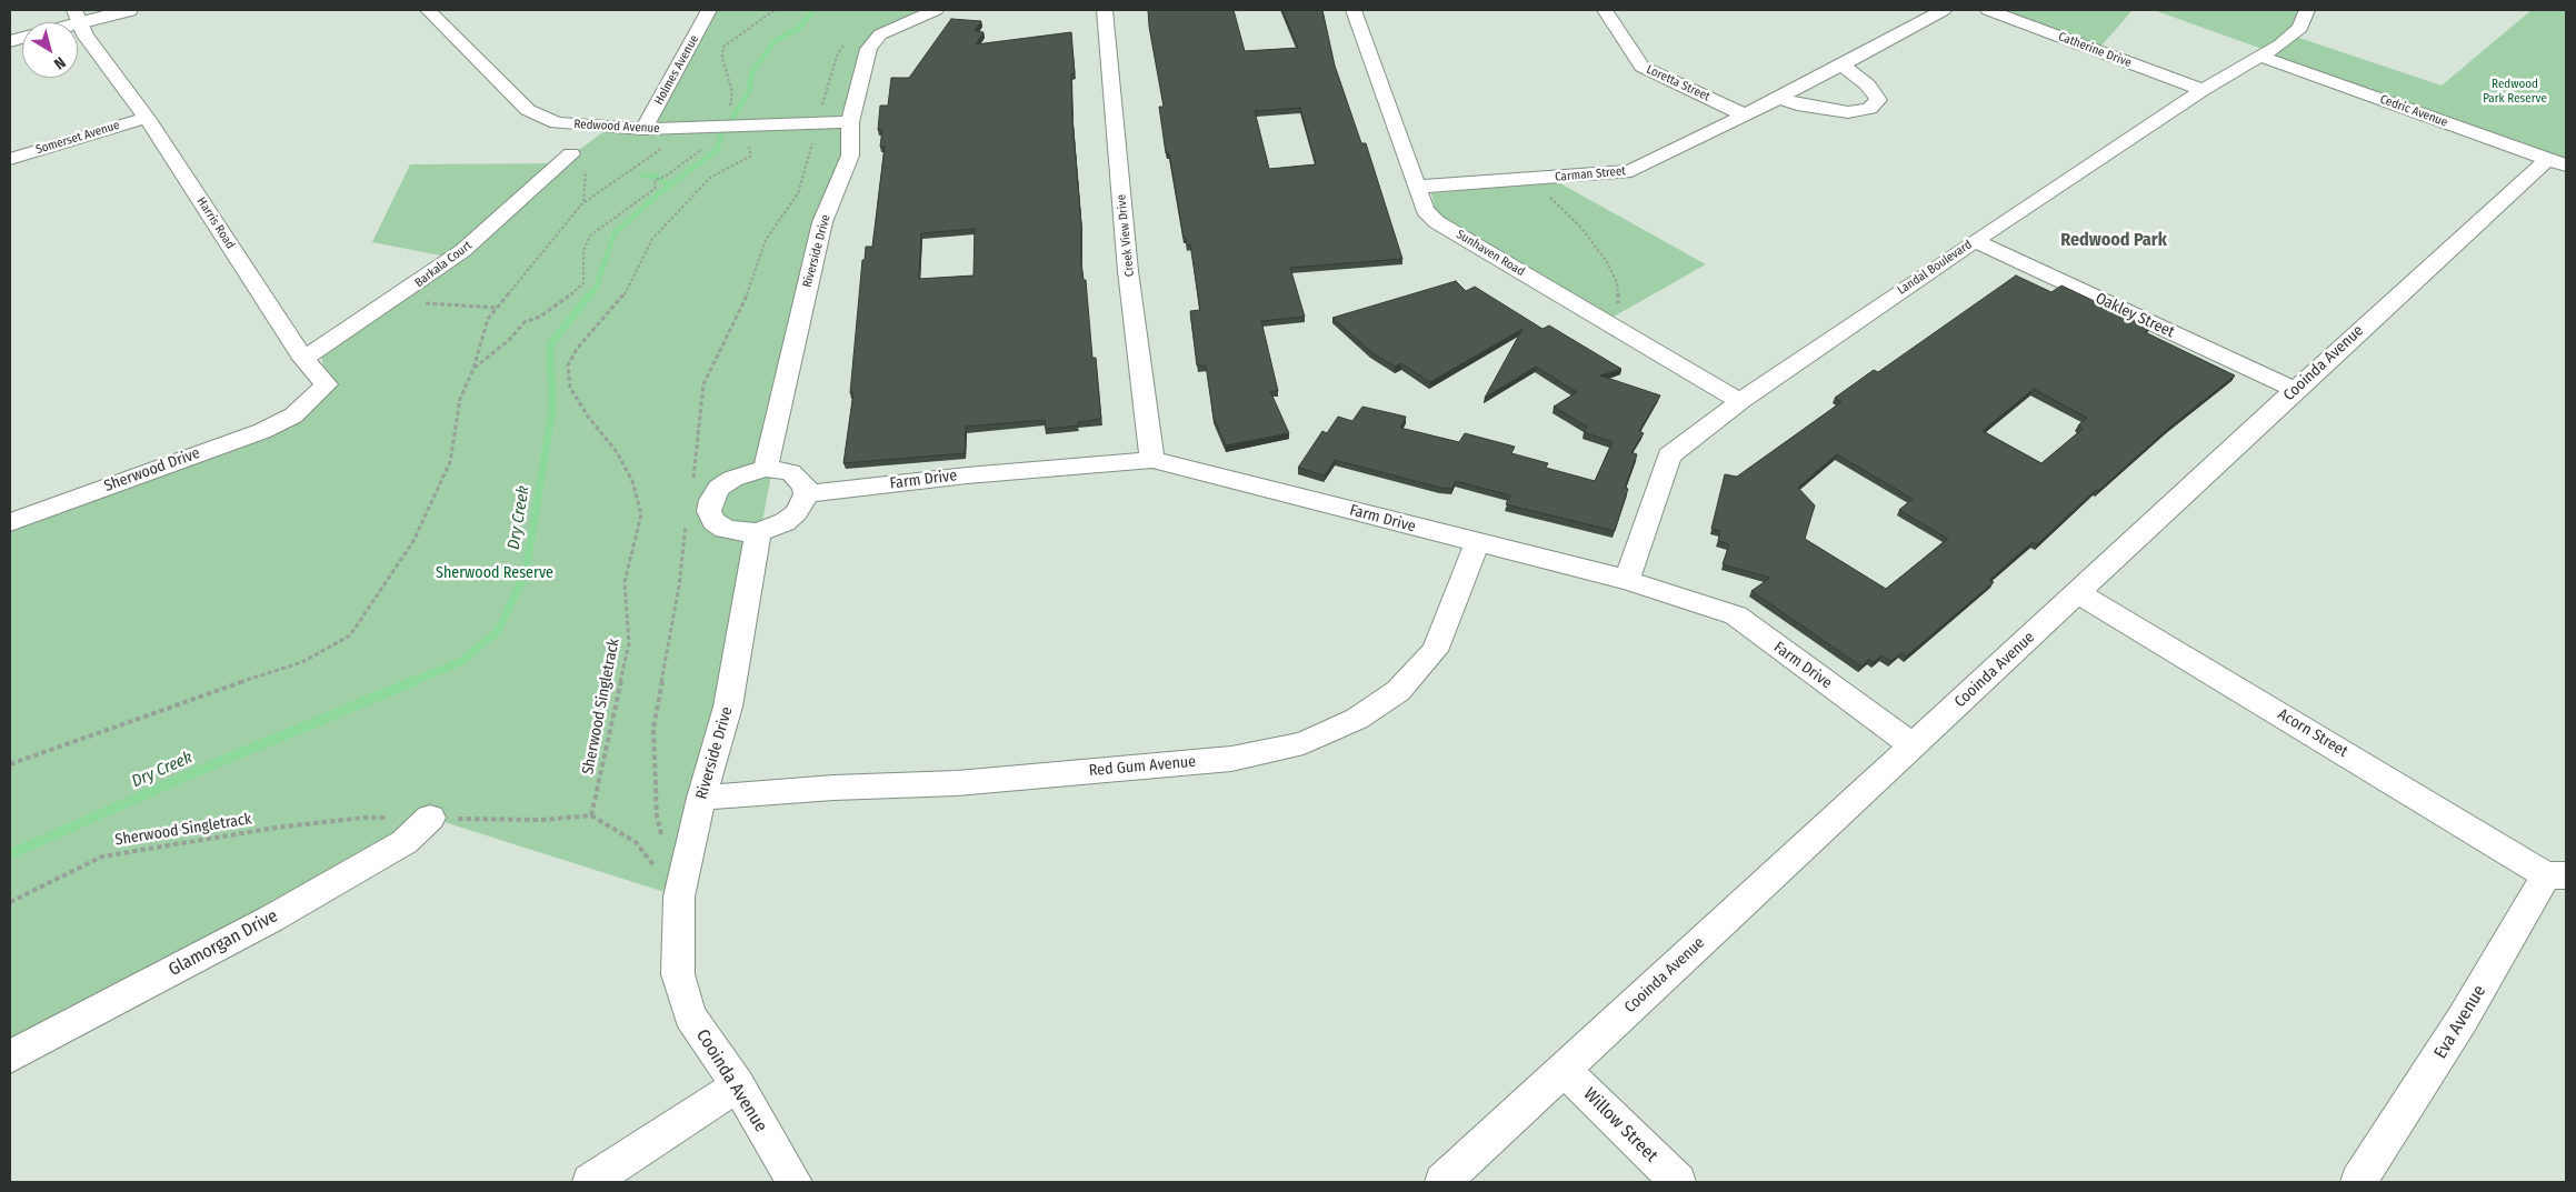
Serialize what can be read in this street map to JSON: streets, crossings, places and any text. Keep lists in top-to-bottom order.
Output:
{
  "streets": {
    "street": [
      "Catherine Drive",
      "Holmes Avenue",
      "Loretta Street",
      "Cedric Avenue",
      "Redwood Avenue",
      "Somerset Avenue",
      "Carman Street",
      "Harris Road",
      "Creek View Drive",
      "Riverside Drive",
      "Sunhaven Road",
      "Barkala Court",
      "Landal Boulevard",
      "Oakley Street",
      "Cooinda Avenue",
      "Sherwood Drive",
      "Farm Drive",
      "Acorn Street",
      "Red Gum Avenue",
      "Glamorgan Drive",
      "Eva Avenue",
      "Willow Street"
    ],
    "path": ["Sherwood Singletrack"]
  },
  "crossings": [
    ["Catherine Drive", "Landal Boulevard"],
    ["Holmes Avenue", "Redwood Avenue"],
    ["Loretta Street", "Carman Street"],
    ["Cedric Avenue", "Landal Boulevard"],
    ["Cedric Avenue", "Cooinda Avenue"],
    ["Redwood Avenue", "Riverside Drive"],
    ["Redwood Avenue", "Sherwood Singletrack"],
    ["Somerset Avenue", "Harris Road"],
    ["Carman Street", "Sunhaven Road"],
    ["Harris Road", "Barkala Court"],
    ["Harris Road", "Sherwood Drive"],
    ["Creek View Drive", "Farm Drive"],
    ["Riverside Drive", "Cooinda Avenue"],
    ["Riverside Drive", "Farm Drive"],
    ["Riverside Drive", "Red Gum Avenue"],
    ["Sunhaven Road", "Landal Boulevard"],
    ["Landal Boulevard", "Oakley Street"],
    ["Landal Boulevard", "Farm Drive"],
    ["Oakley Street", "Cooinda Avenue"],
    ["Cooinda Avenue", "Farm Drive"],
    ["Cooinda Avenue", "Acorn Street"],
    ["Cooinda Avenue", "Willow Street"],
    ["Farm Drive", "Red Gum Avenue"],
    ["Sherwood Singletrack", "Glamorgan Drive"],
    ["Acorn Street", "Eva Avenue"]
  ],
  "districts": ["Redwood Park"],
  "water": ["Dry Creek"],
  "parks": ["Redwood Park Reserve", "Sherwood Reserve"],
  "north": "bottom right"
}
